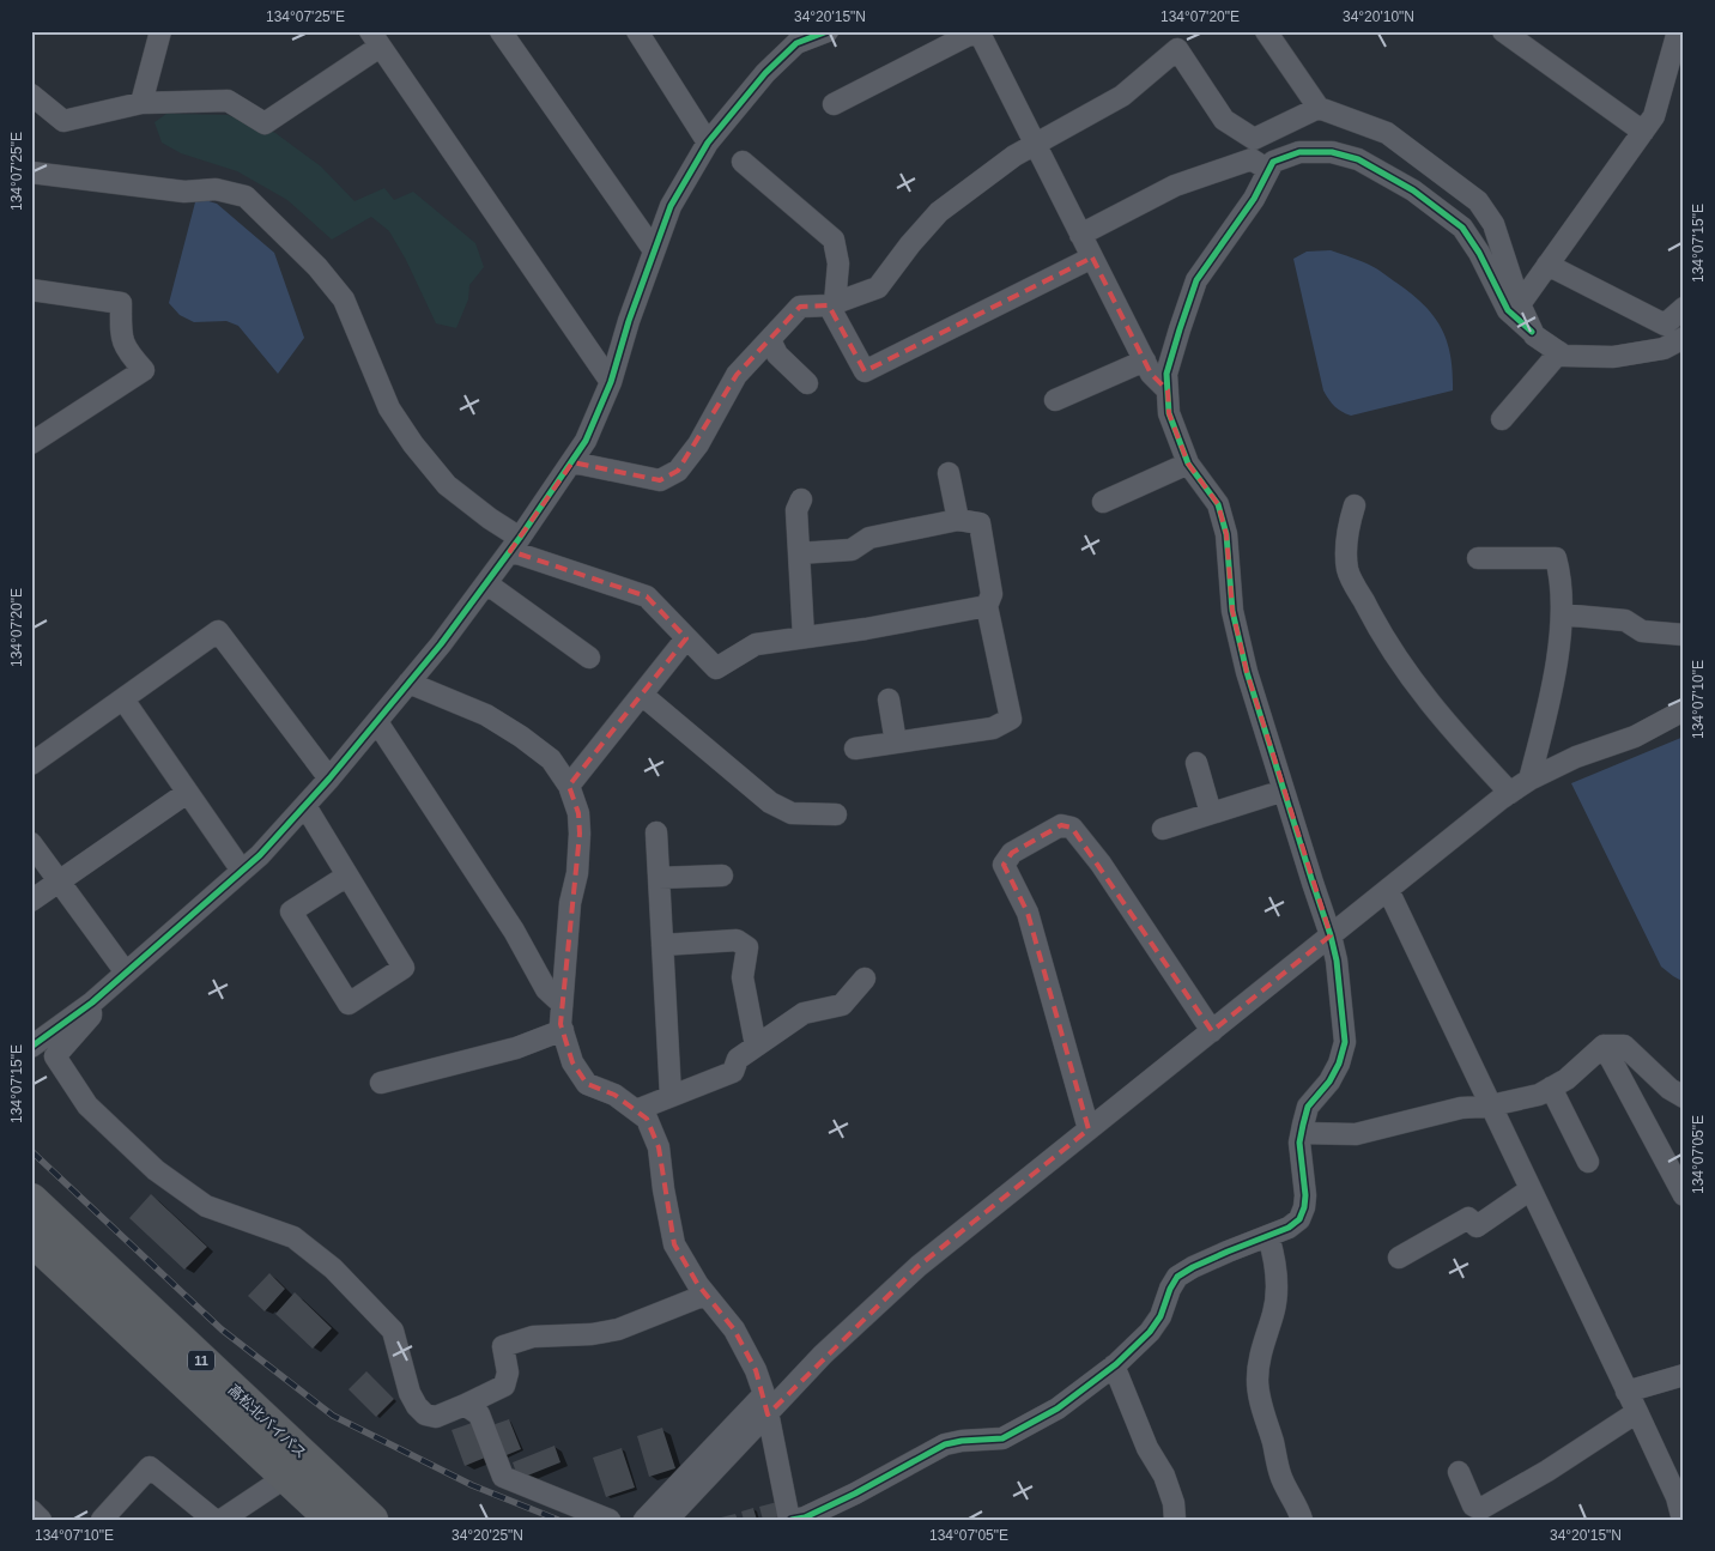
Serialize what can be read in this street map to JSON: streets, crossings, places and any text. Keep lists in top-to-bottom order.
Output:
{
  "streets": {
    "highway": ["11", "高松北バイパス"]
  },
  "coordinates": [
    "134°07'25\"E",
    "34°20'15\"N",
    "134°07'20\"E",
    "34°20'10\"N",
    "134°07'15\"E",
    "134°07'10\"E",
    "134°07'05\"E",
    "34°20'25\"N"
  ]
}
